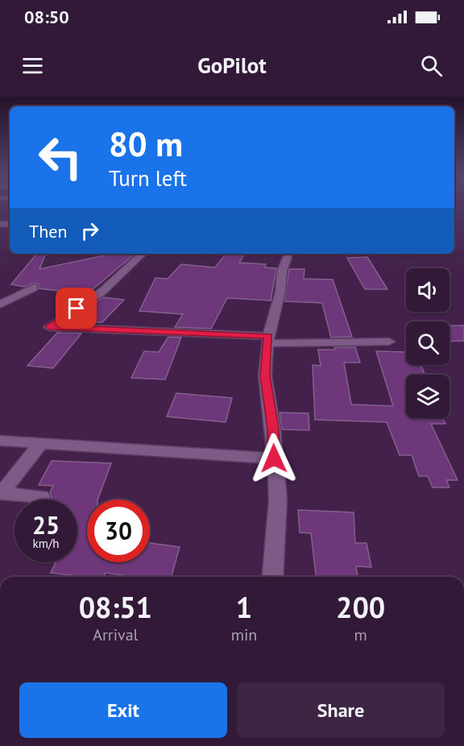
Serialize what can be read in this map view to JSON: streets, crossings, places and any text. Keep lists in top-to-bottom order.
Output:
{
  "page": {
    "status": "08:50",
    "header": "GoPilot",
    "turn": ["80 m", "Turn left"],
    "then": "Then",
    "speed": "25 km/h",
    "limit": "30",
    "eta": [
      "08:51",
      "Arrival",
      "1",
      "min",
      "200",
      "m"
    ],
    "buttons": ["Exit", "Share"]
  }
}
